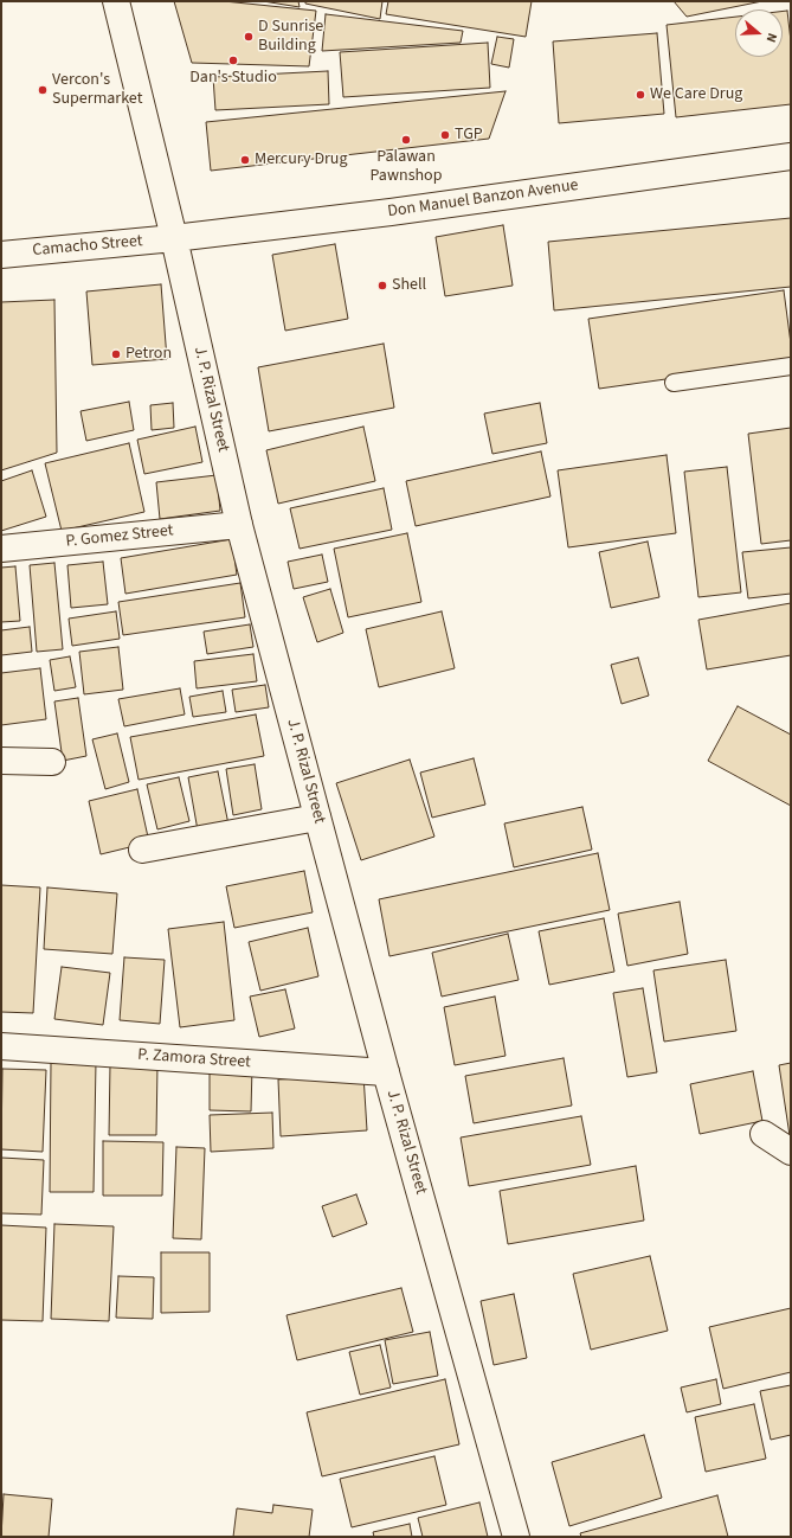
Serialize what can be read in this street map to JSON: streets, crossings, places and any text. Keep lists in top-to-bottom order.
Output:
{
  "streets": {
    "street": [
      "Don Manuel Banzon Avenue",
      "Camacho Street",
      "J. P. Rizal Street",
      "P. Gomez Street",
      "P. Zamora Street"
    ]
  },
  "crossings": [
    ["Don Manuel Banzon Avenue", "Camacho Street"],
    ["Don Manuel Banzon Avenue", "J. P. Rizal Street"],
    ["Camacho Street", "J. P. Rizal Street"],
    ["J. P. Rizal Street", "P. Gomez Street"],
    ["J. P. Rizal Street", "P. Zamora Street"]
  ],
  "places": [
    "D Sunrise Building",
    "Dan's Studio",
    "Vercon's Supermarket",
    "We Care Drug",
    "TGP",
    "Palawan Pawnshop",
    "Mercury Drug",
    "Shell",
    "Petron"
  ],
  "north": "right"
}
